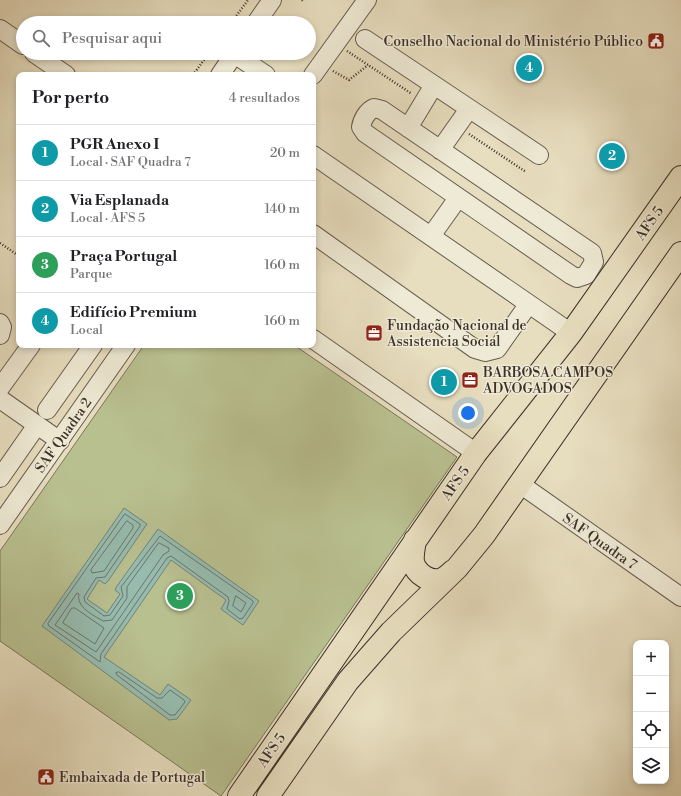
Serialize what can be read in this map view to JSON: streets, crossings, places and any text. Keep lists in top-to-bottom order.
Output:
{
  "streets": {
    "main road": ["AFS 5"],
    "street": ["SAF Quadra 2", "SAF Quadra 7"]
  },
  "crossings": [
    ["AFS 5", "SAF Quadra 7"]
  ],
  "places": {
    "public building": ["Conselho Nacional do Ministério Público", "Embaixada de Portugal"],
    "office": ["Fundação Nacional de Assistencia Social", "BARBOSA CAMPOS ADVOGADOS"]
  },
  "page": {
    "search": "Pesquisar aqui",
    "pins": [
      "4",
      "2",
      "1",
      "3"
    ],
    "heading": ["Por perto", "4 resultados"],
    "list": [
      {
        "mark": "1",
        "name": "PGR Anexo I",
        "note": "Local · SAF Quadra 7",
        "value": "20 m"
      },
      {
        "mark": "2",
        "name": "Via Esplanada",
        "note": "Local · AFS 5",
        "value": "140 m"
      },
      {
        "mark": "3",
        "name": "Praça Portugal",
        "note": "Parque",
        "value": "160 m"
      },
      {
        "mark": "4",
        "name": "Edifício Premium",
        "note": "Local",
        "value": "160 m"
      }
    ],
    "map_buttons": ["+", "−"]
  }
}
